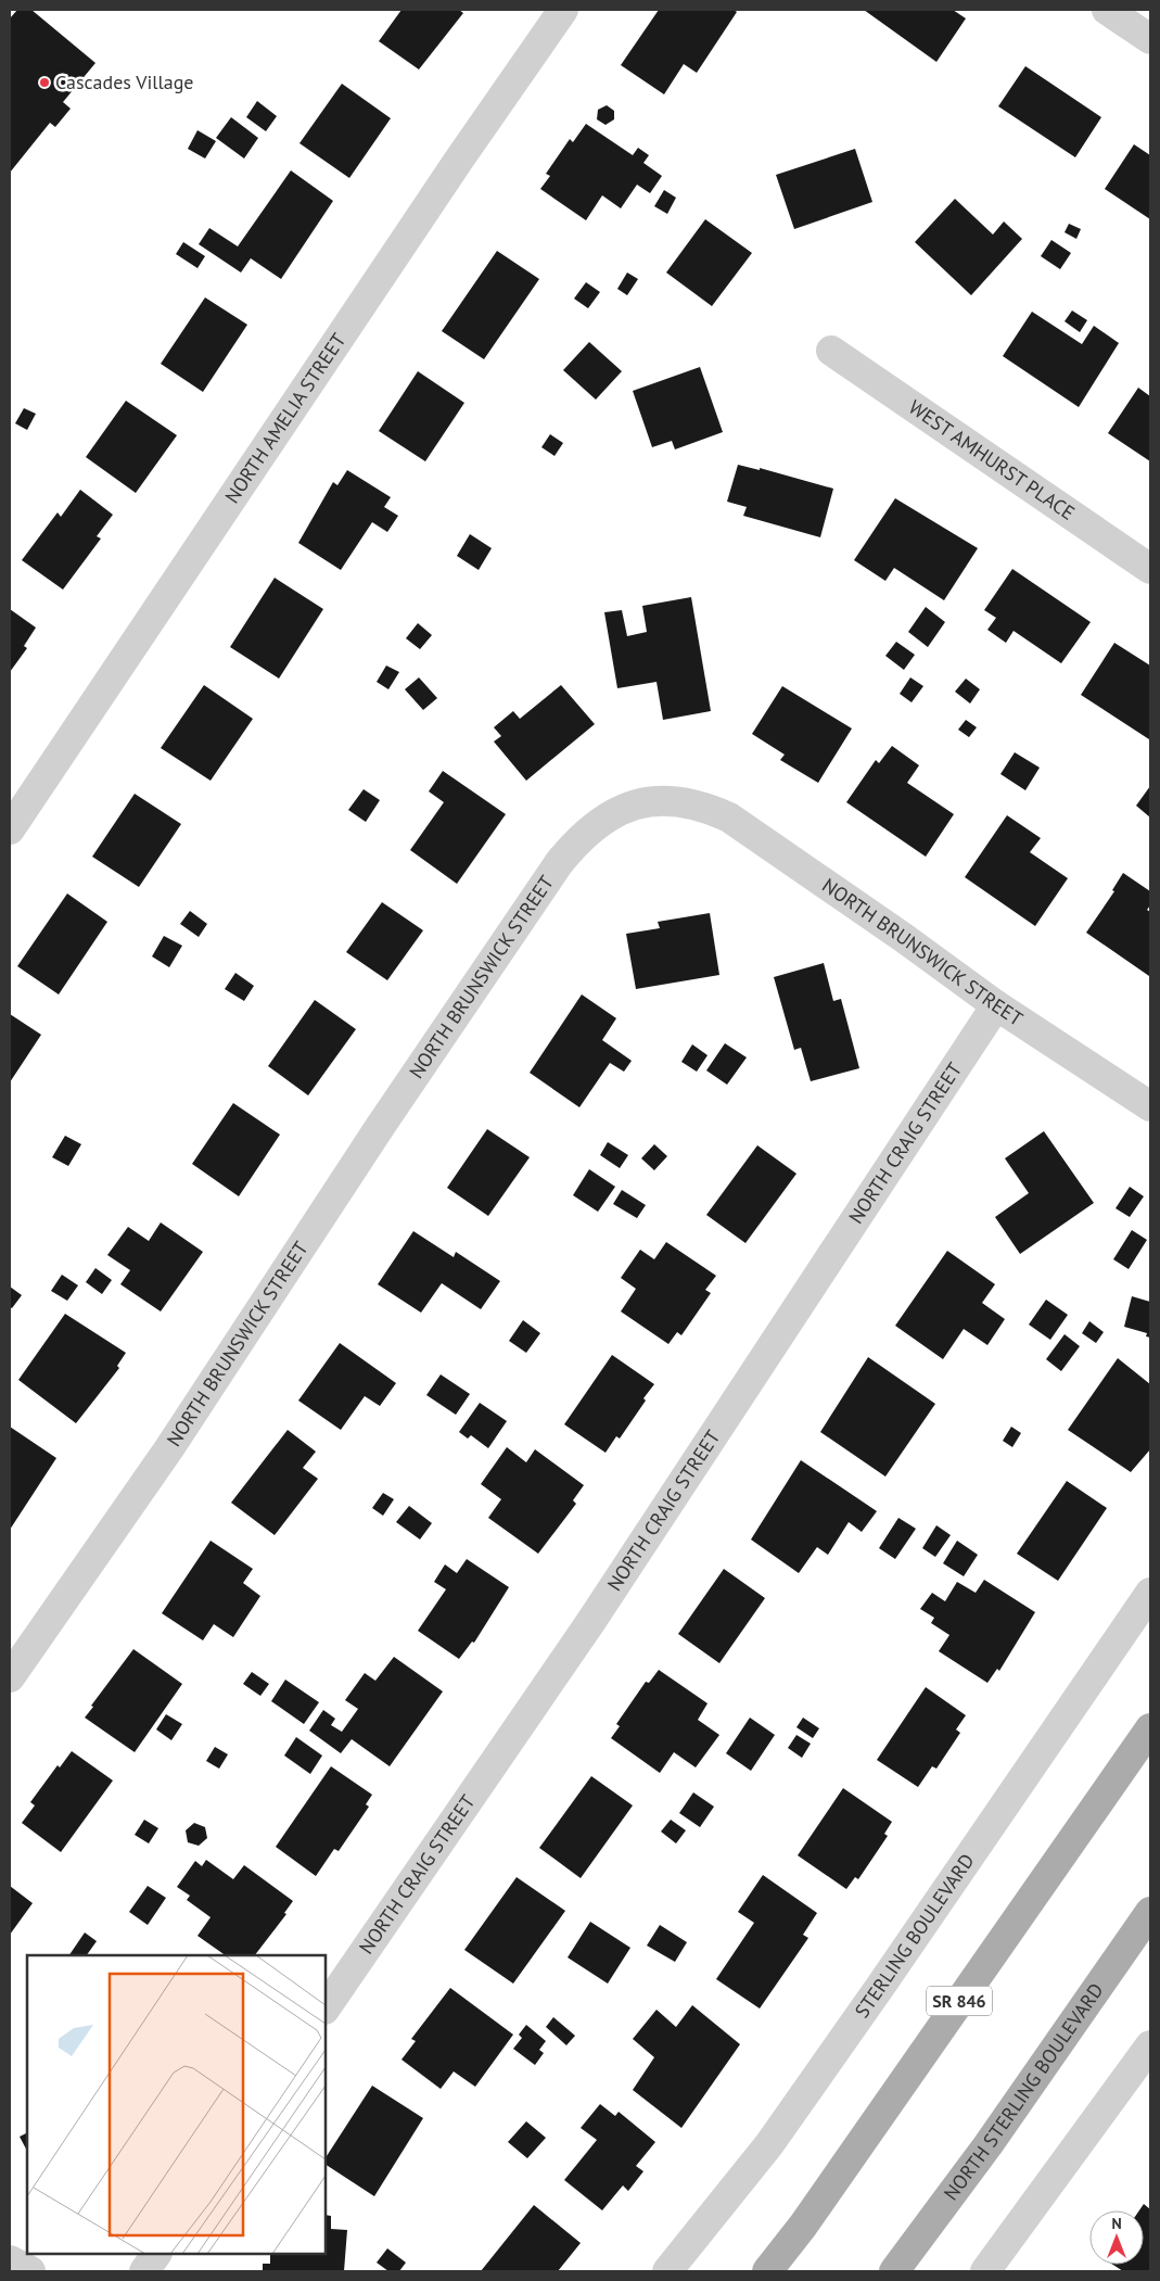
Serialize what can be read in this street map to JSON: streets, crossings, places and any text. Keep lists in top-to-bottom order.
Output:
{
  "streets": {
    "main road": ["SR 846", "NORTH STERLING BOULEVARD"],
    "street": [
      "NORTH AMELIA STREET",
      "WEST AMHURST PLACE",
      "NORTH BRUNSWICK STREET",
      "NORTH CRAIG STREET",
      "STERLING BOULEVARD"
    ]
  },
  "crossings": [
    ["NORTH BRUNSWICK STREET", "NORTH CRAIG STREET"]
  ],
  "places": ["Cascades Village"],
  "north": "top"
}
